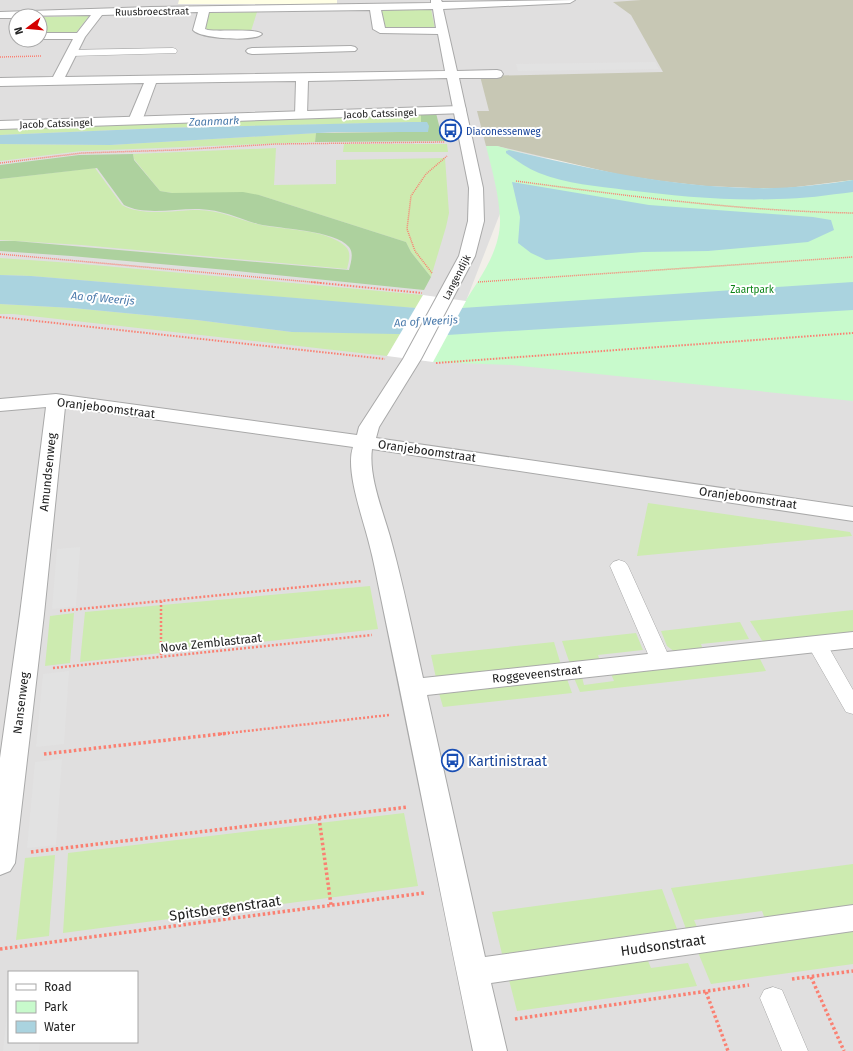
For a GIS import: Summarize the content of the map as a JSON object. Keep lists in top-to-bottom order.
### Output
{
  "streets": {
    "street": [
      "Ruusbroecstraat",
      "Jacob Catssingel",
      "Langendijk",
      "Oranjeboomstraat",
      "Amundsenweg",
      "Roggeveenstraat",
      "Nansenweg",
      "Hudsonstraat"
    ],
    "path": ["Nova Zemblastraat", "Spitsbergenstraat"]
  },
  "crossings": [
    ["Ruusbroecstraat", "Langendijk"],
    ["Jacob Catssingel", "Langendijk"],
    ["Langendijk", "Oranjeboomstraat"],
    ["Oranjeboomstraat", "Amundsenweg"],
    ["Amundsenweg", "Nansenweg"],
    ["Nova Zemblastraat", "Nansenweg"]
  ],
  "water": ["Zaanmark", "Aa of Weerijs"],
  "parks": ["Zaartpark"],
  "places": {
    "bus stop": ["Diaconessenweg", "Kartinistraat"]
  },
  "legend": ["Road", "Park", "Water"],
  "north": "left"
}
